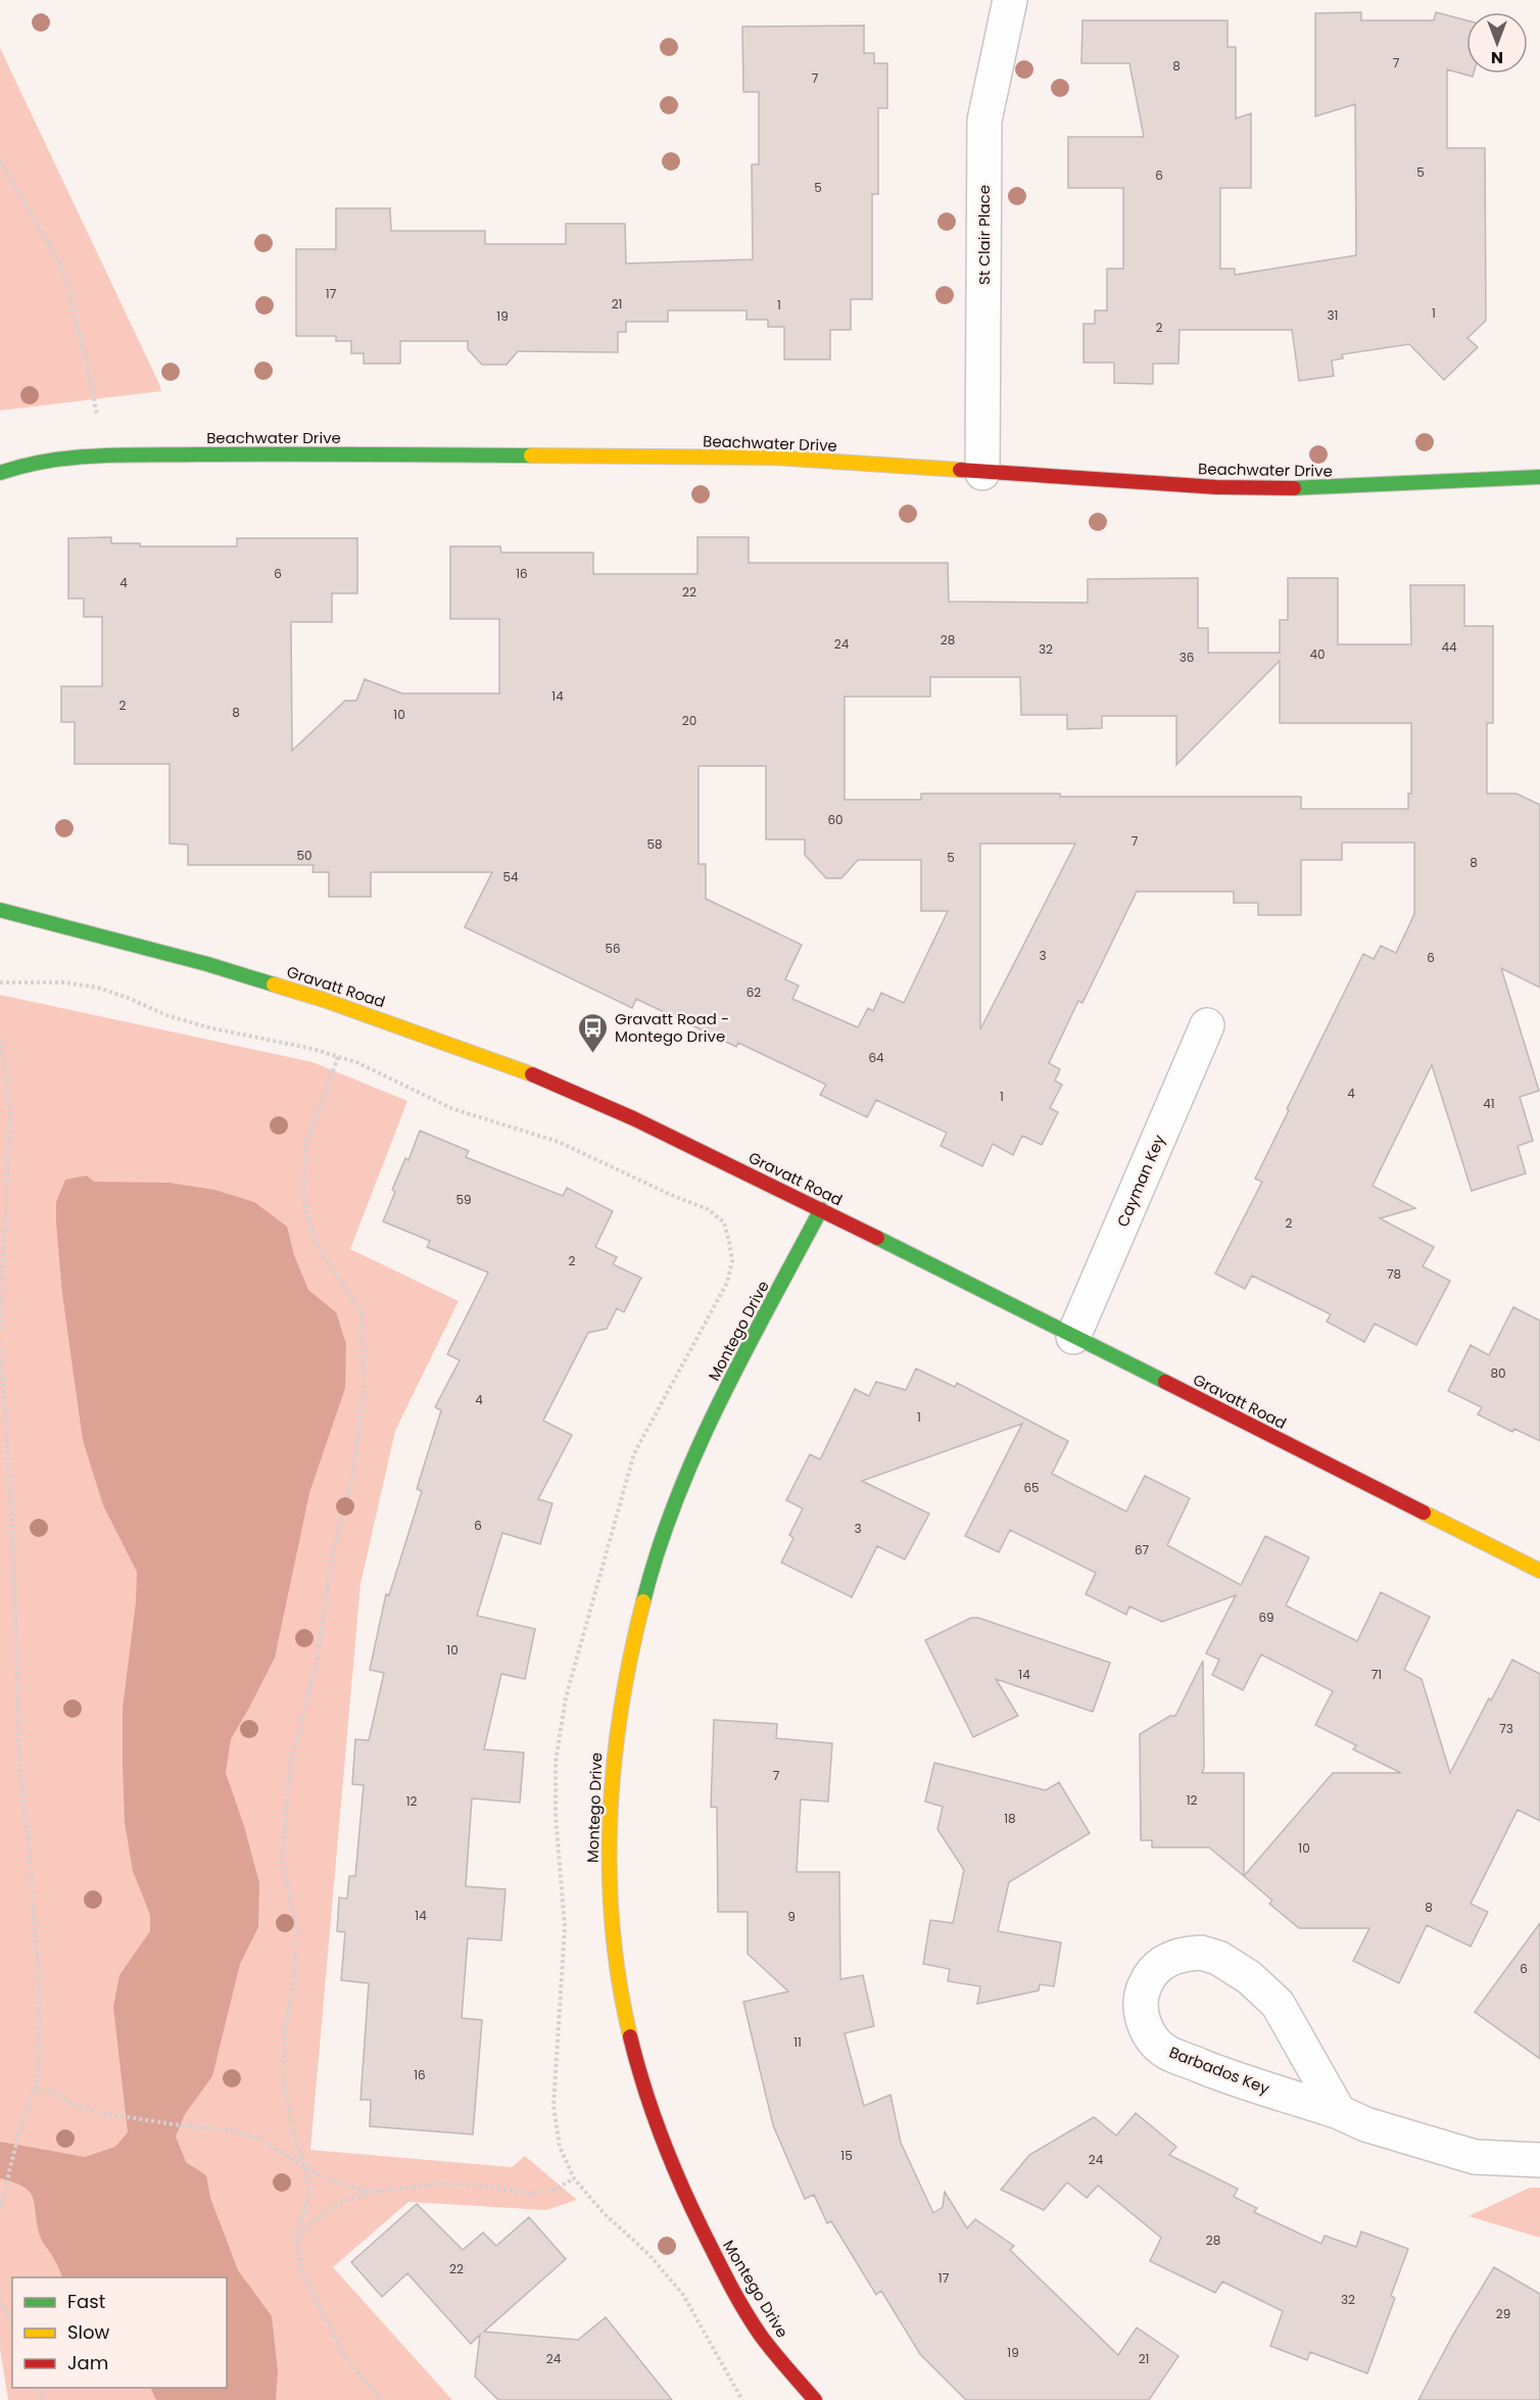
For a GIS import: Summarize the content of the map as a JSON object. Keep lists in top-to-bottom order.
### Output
{
  "streets": {
    "street": [
      "St Clair Place",
      "Beachwater Drive",
      "Gravatt Road",
      "Cayman Key",
      "Montego Drive",
      "Barbados Key"
    ]
  },
  "crossings": [
    ["St Clair Place", "Beachwater Drive"],
    ["Gravatt Road", "Cayman Key"],
    ["Gravatt Road", "Montego Drive"]
  ],
  "places": {
    "bus stop": ["Gravatt Road - Montego Drive"]
  },
  "house_numbers": [
    "7",
    "8",
    "7",
    "5",
    "6",
    "5",
    "17",
    "21",
    "1",
    "1",
    "31",
    "19",
    "2",
    "6",
    "16",
    "4",
    "22",
    "28",
    "24",
    "44",
    "32",
    "40",
    "36",
    "14",
    "2",
    "8",
    "10",
    "20",
    "60",
    "7",
    "58",
    "50",
    "5",
    "8",
    "54",
    "56",
    "3",
    "6",
    "62",
    "64",
    "4",
    "1",
    "41",
    "59",
    "2",
    "2",
    "78",
    "80",
    "4",
    "1",
    "65",
    "6",
    "3",
    "67",
    "69",
    "10",
    "14",
    "71",
    "73",
    "7",
    "12",
    "12",
    "18",
    "10",
    "8",
    "14",
    "9",
    "6",
    "11",
    "16",
    "15",
    "24",
    "28",
    "22",
    "17",
    "32",
    "29",
    "19",
    "24",
    "21"
  ],
  "legend": ["Fast", "Slow", "Jam"],
  "north": "bottom"
}
